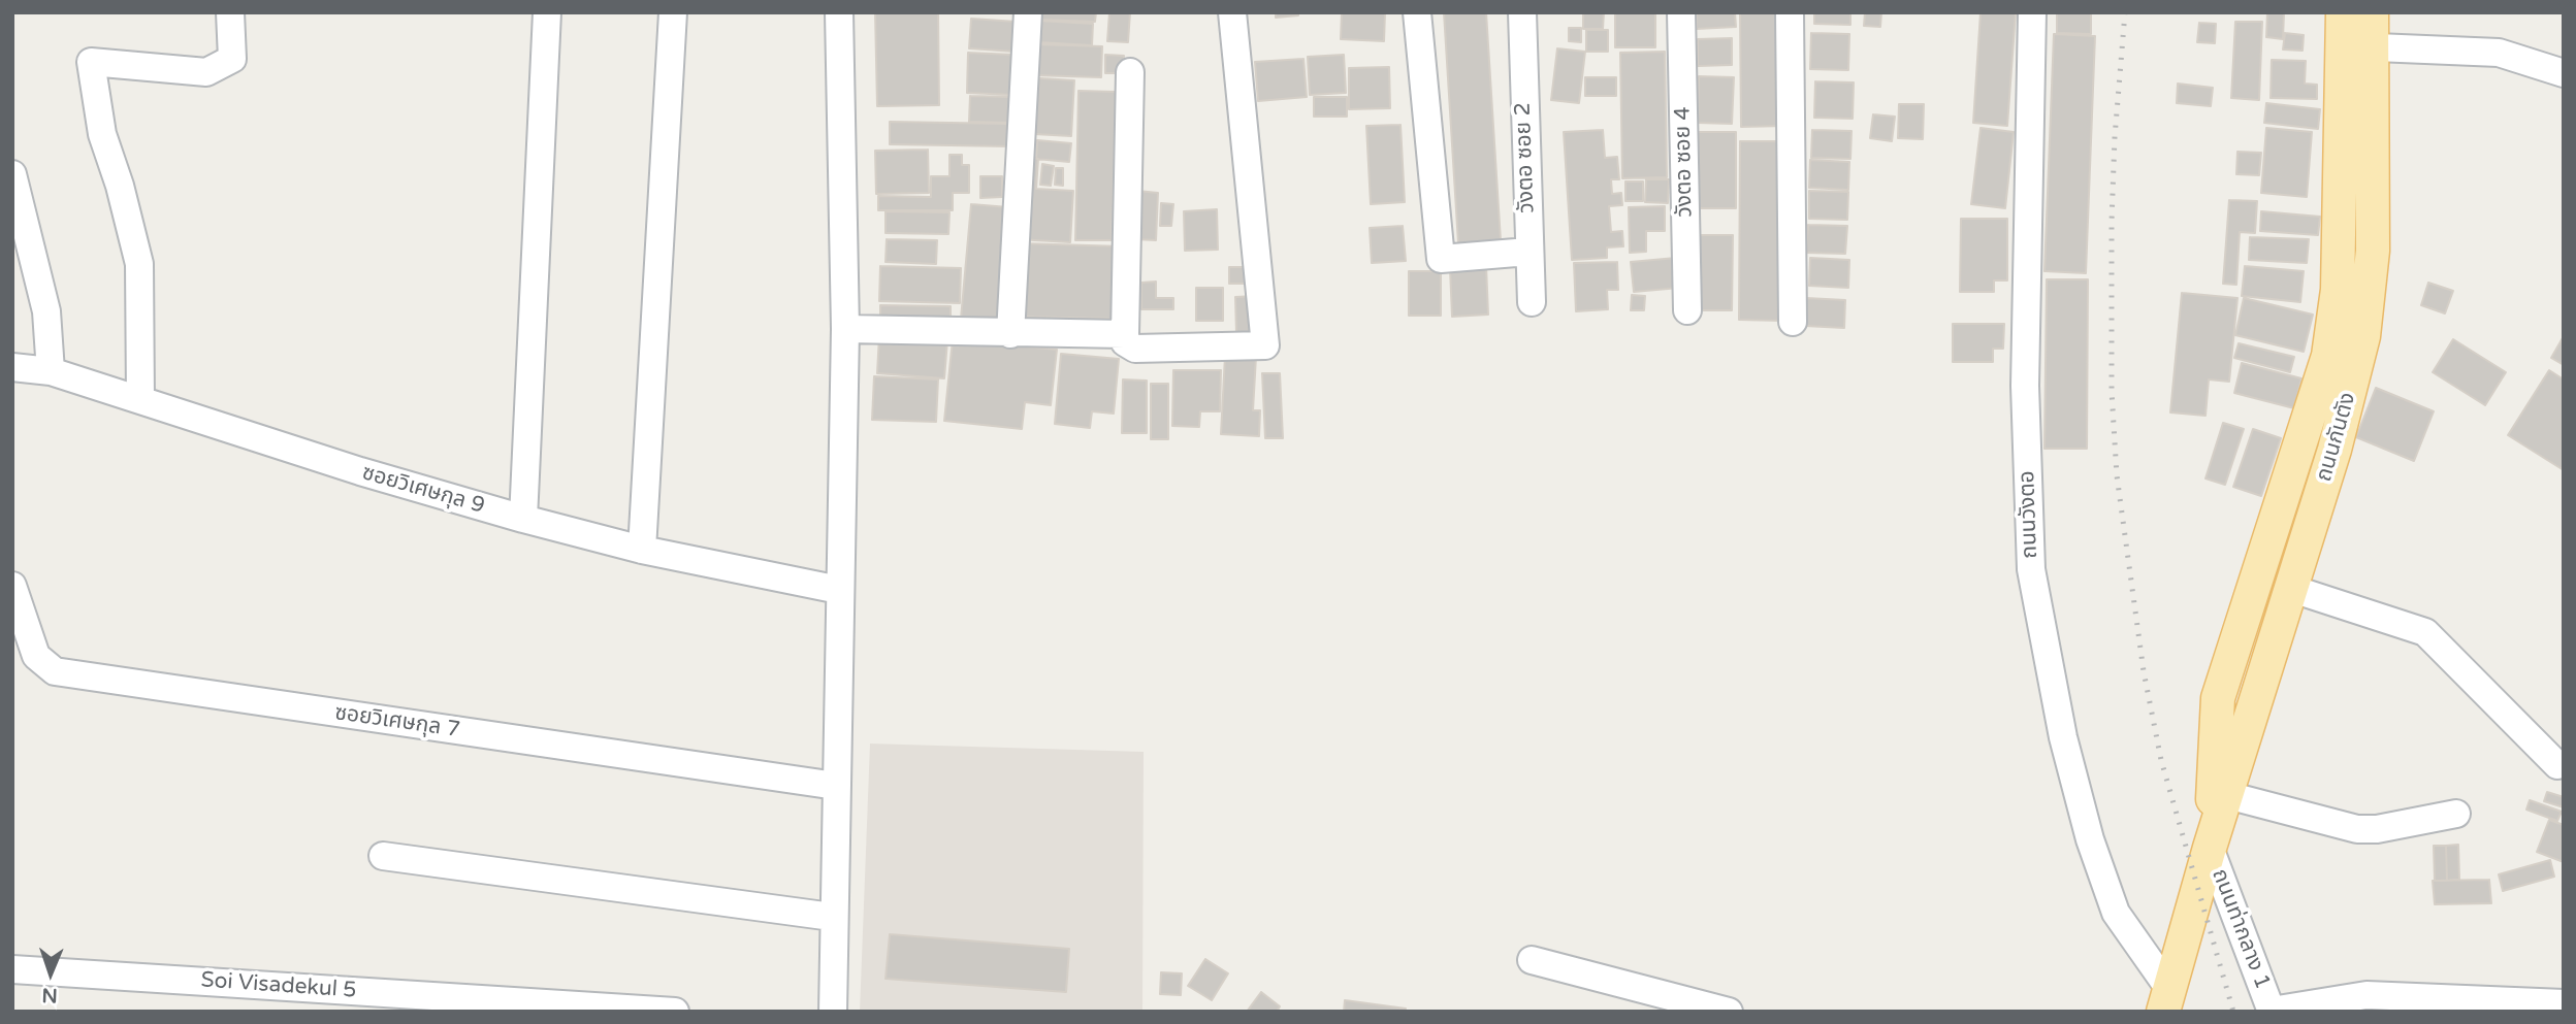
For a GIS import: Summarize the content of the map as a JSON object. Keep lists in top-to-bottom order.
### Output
{
  "streets": {
    "main road": ["ถนนกันตัง"],
    "street": [
      "วังตอ ซอย 2",
      "วังตอ ซอย 4",
      "ซอยวิเศษกุล 9",
      "ถนนวังตอ",
      "ซอยวิเศษกุล 7",
      "ถนนท่ากลาง 1",
      "Soi Visadekul 5"
    ]
  },
  "crossings": [
    ["ถนนกันตัง", "ถนนวังตอ"],
    ["ถนนกันตัง", "ถนนท่ากลาง 1"]
  ],
  "north": "bottom"
}
